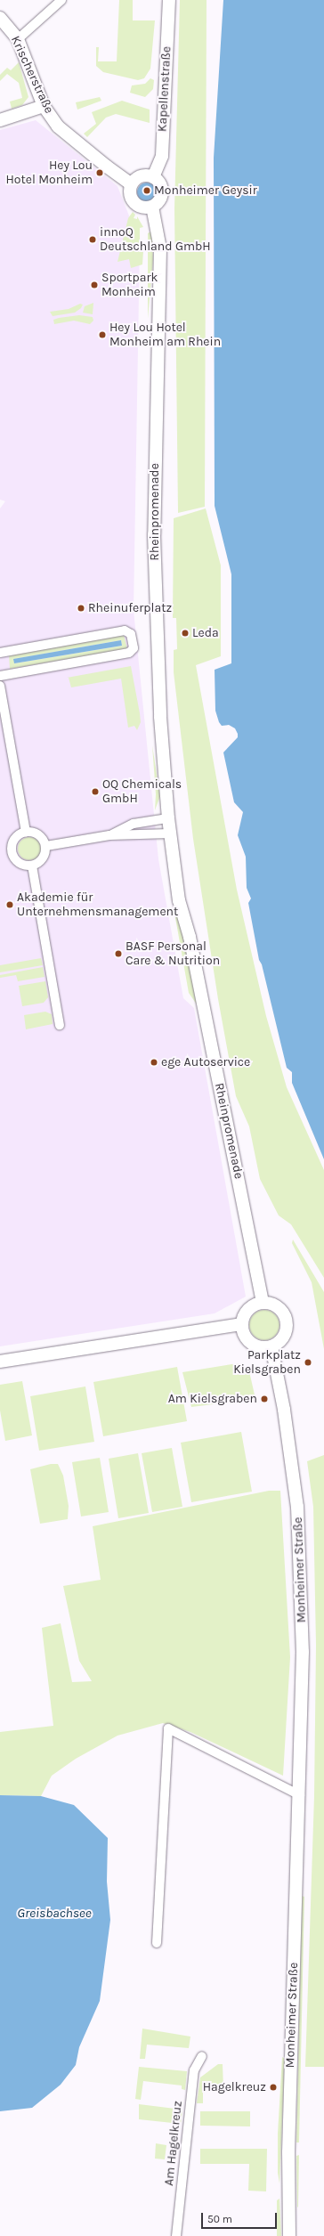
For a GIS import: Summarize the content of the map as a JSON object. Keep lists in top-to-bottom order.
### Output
{
  "streets": {
    "street": [
      "Krischerstraße",
      "Kapellenstraße",
      "Rheinpromenade",
      "Monheimer Straße",
      "Am Hagelkreuz"
    ]
  },
  "crossings": [
    ["Krischerstraße", "Kapellenstraße"],
    ["Krischerstraße", "Rheinpromenade"],
    ["Kapellenstraße", "Rheinpromenade"],
    ["Rheinpromenade", "Monheimer Straße"]
  ],
  "water": ["Greisbachsee"],
  "places": [
    "Hey Lou Hotel Monheim",
    "Monheimer Geysir",
    "innoQ Deutschland GmbH",
    "Sportpark Monheim",
    "Hey Lou Hotel Monheim am Rhein",
    "Rheinuferplatz",
    "Leda",
    "OQ Chemicals GmbH",
    "Akademie für Unternehmensmanagement",
    "BASF Personal Care & Nutrition",
    "ege Autoservice",
    "Parkplatz Kielsgraben",
    "Am Kielsgraben",
    "Hagelkreuz"
  ],
  "scale_bar": "50 m"
}
